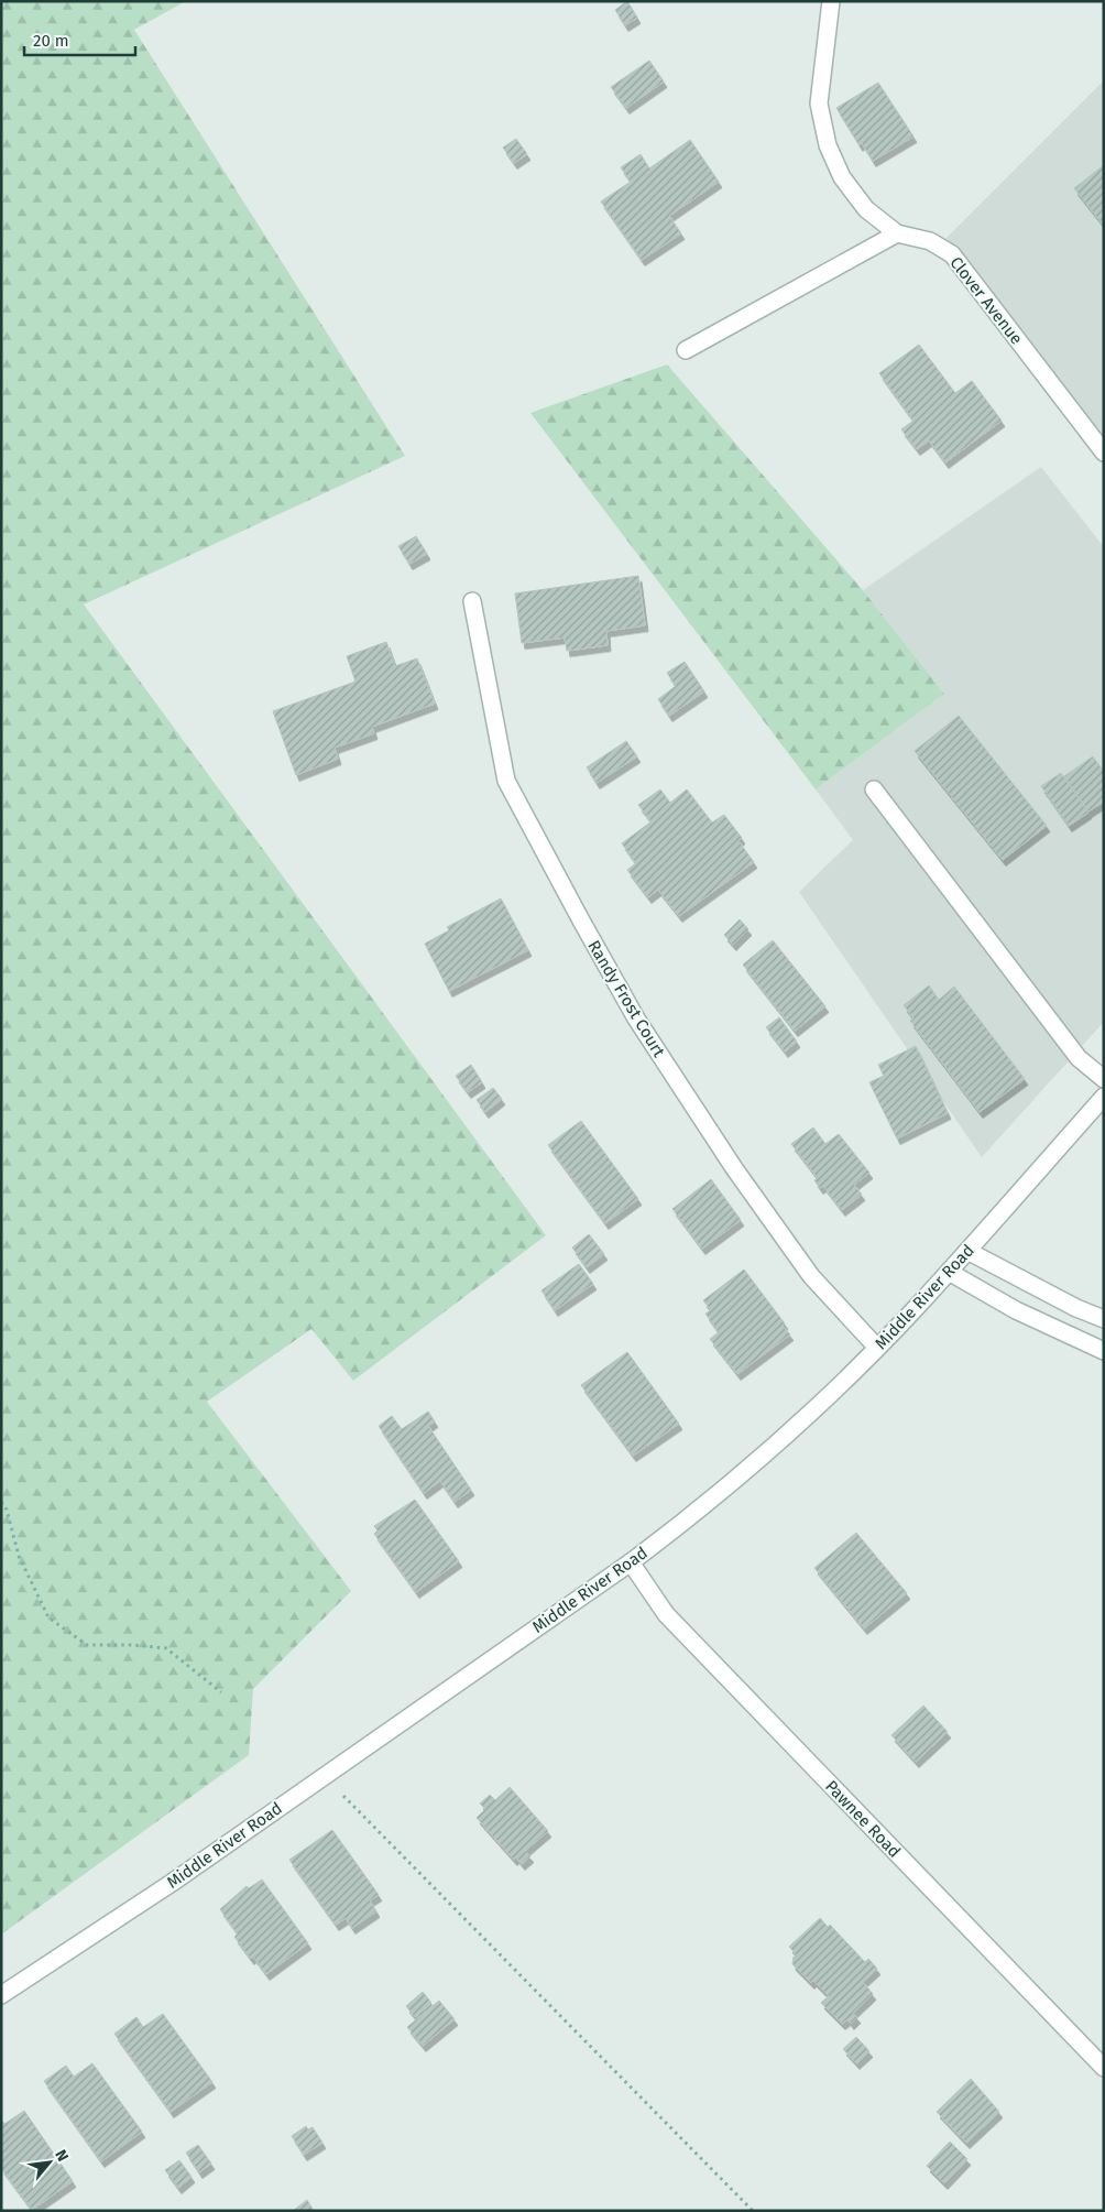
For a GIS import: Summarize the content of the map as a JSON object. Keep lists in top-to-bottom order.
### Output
{
  "streets": {
    "street": [
      "Clover Avenue",
      "Randy Frost Court",
      "Middle River Road",
      "Pawnee Road"
    ]
  },
  "crossings": [
    ["Randy Frost Court", "Middle River Road"],
    ["Middle River Road", "Pawnee Road"]
  ],
  "scale_bar": "20 m",
  "north": "top right"
}
